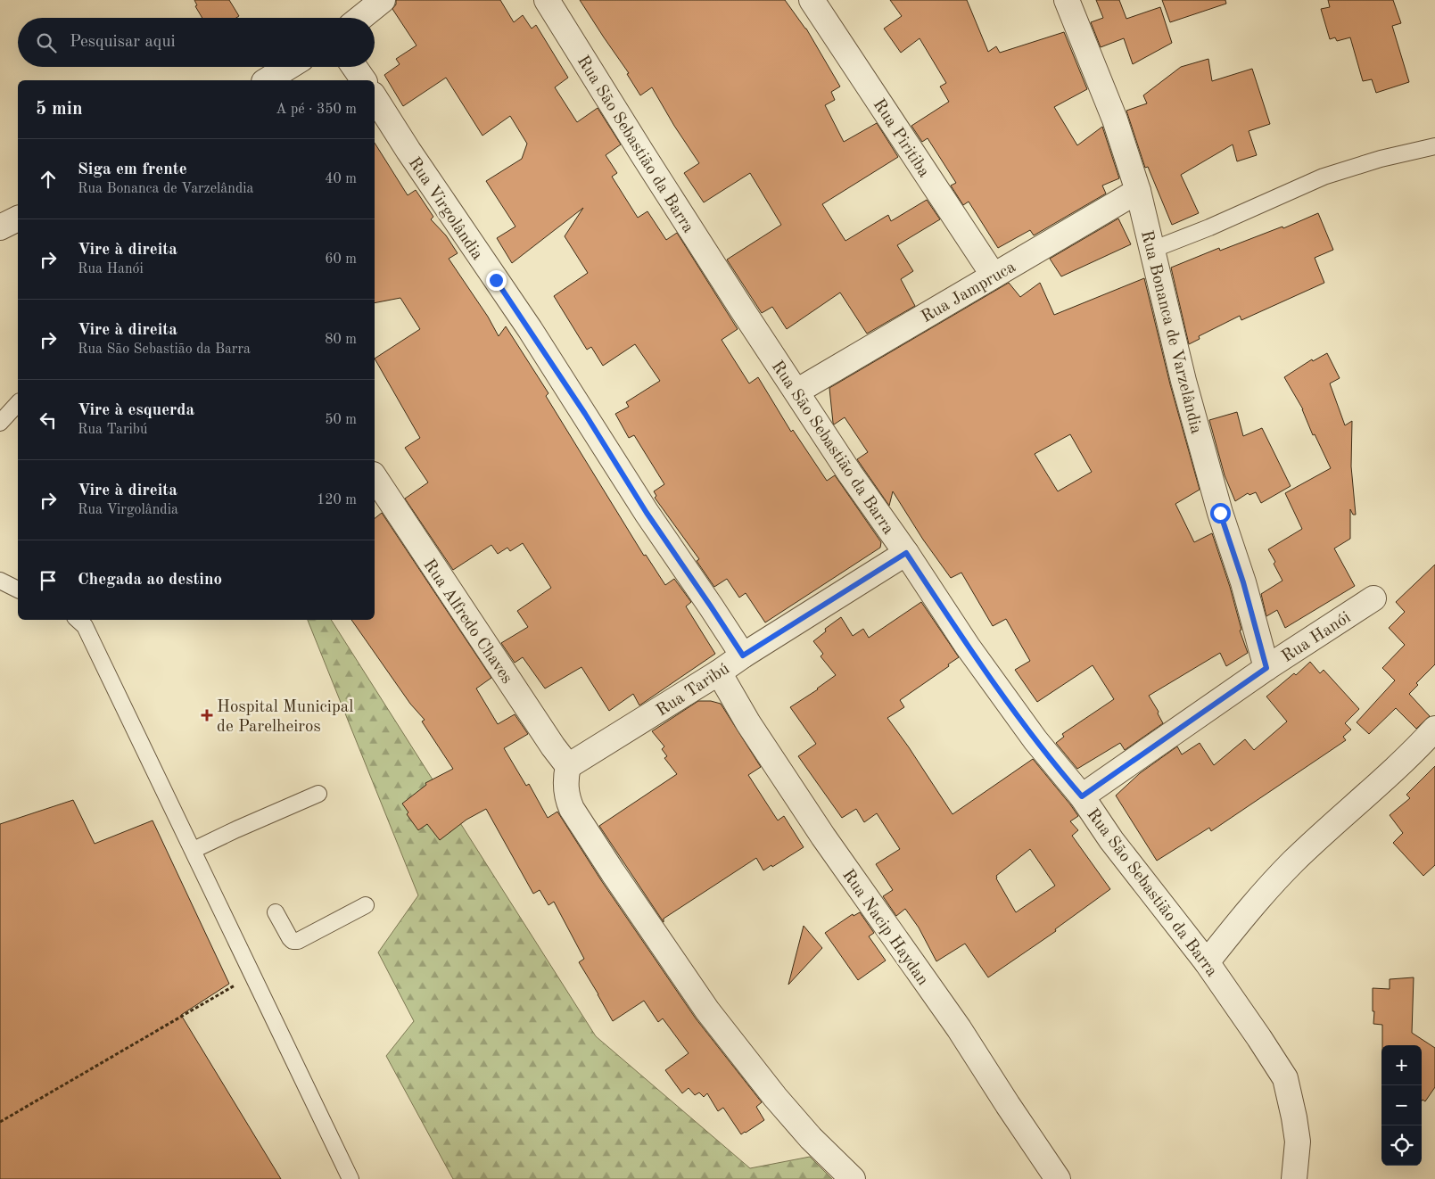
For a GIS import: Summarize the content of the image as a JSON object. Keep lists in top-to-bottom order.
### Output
{
  "streets": {
    "street": [
      "Rua Piritiba",
      "Rua São Sebastião da Barra",
      "Rua Virgolândia",
      "Rua Jampruca",
      "Rua Bonanca de Varzelândia",
      "Rua Alfredo Chaves",
      "Rua Hanói",
      "Rua Taribú",
      "Rua Nacip Haydan"
    ]
  },
  "crossings": [
    ["Rua Piritiba", "Rua Jampruca"],
    ["Rua São Sebastião da Barra", "Rua Jampruca"],
    ["Rua São Sebastião da Barra", "Rua Hanói"],
    ["Rua São Sebastião da Barra", "Rua Taribú"],
    ["Rua Virgolândia", "Rua Taribú"],
    ["Rua Jampruca", "Rua Bonanca de Varzelândia"],
    ["Rua Bonanca de Varzelândia", "Rua Hanói"],
    ["Rua Alfredo Chaves", "Rua Taribú"],
    ["Rua Taribú", "Rua Nacip Haydan"]
  ],
  "places": {
    "health": ["Hospital Municipal de Parelheiros"]
  },
  "page": {
    "search": "Pesquisar aqui",
    "heading": ["5 min", "A pé · 350 m"],
    "list": [
      ["Siga em frente", "Rua Bonanca de Varzelândia", "40 m"],
      ["Vire à direita", "Rua Hanói", "60 m"],
      ["Vire à direita", "Rua São Sebastião da Barra", "80 m"],
      ["Vire à esquerda", "Rua Taribú", "50 m"],
      ["Vire à direita", "Rua Virgolândia", "120 m"],
      "Chegada ao destino"
    ],
    "map_buttons": ["+", "−"]
  }
}
